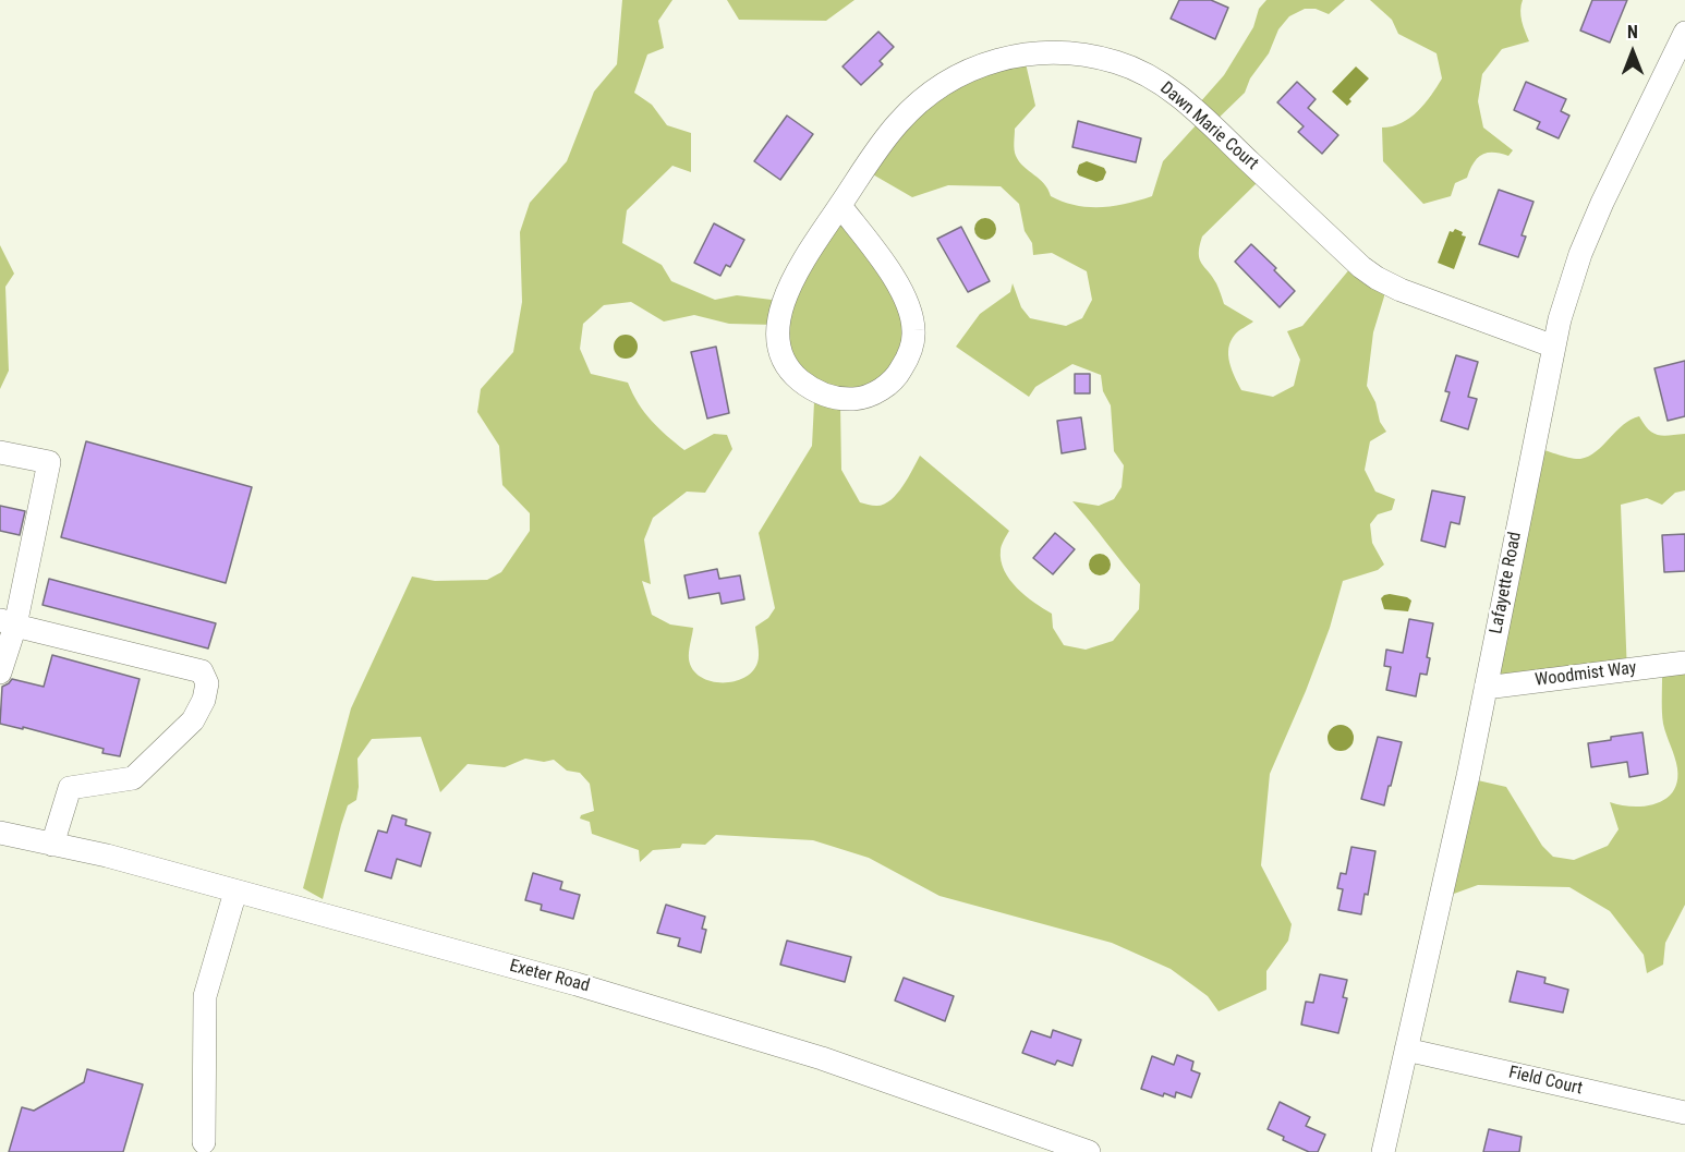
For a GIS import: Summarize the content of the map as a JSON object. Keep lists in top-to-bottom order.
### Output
{
  "streets": {
    "street": [
      "Dawn Marie Court",
      "Lafayette Road",
      "Woodmist Way",
      "Exeter Road",
      "Field Court"
    ]
  },
  "crossings": [
    ["Dawn Marie Court", "Lafayette Road"],
    ["Lafayette Road", "Woodmist Way"],
    ["Lafayette Road", "Field Court"]
  ],
  "north": "top"
}
